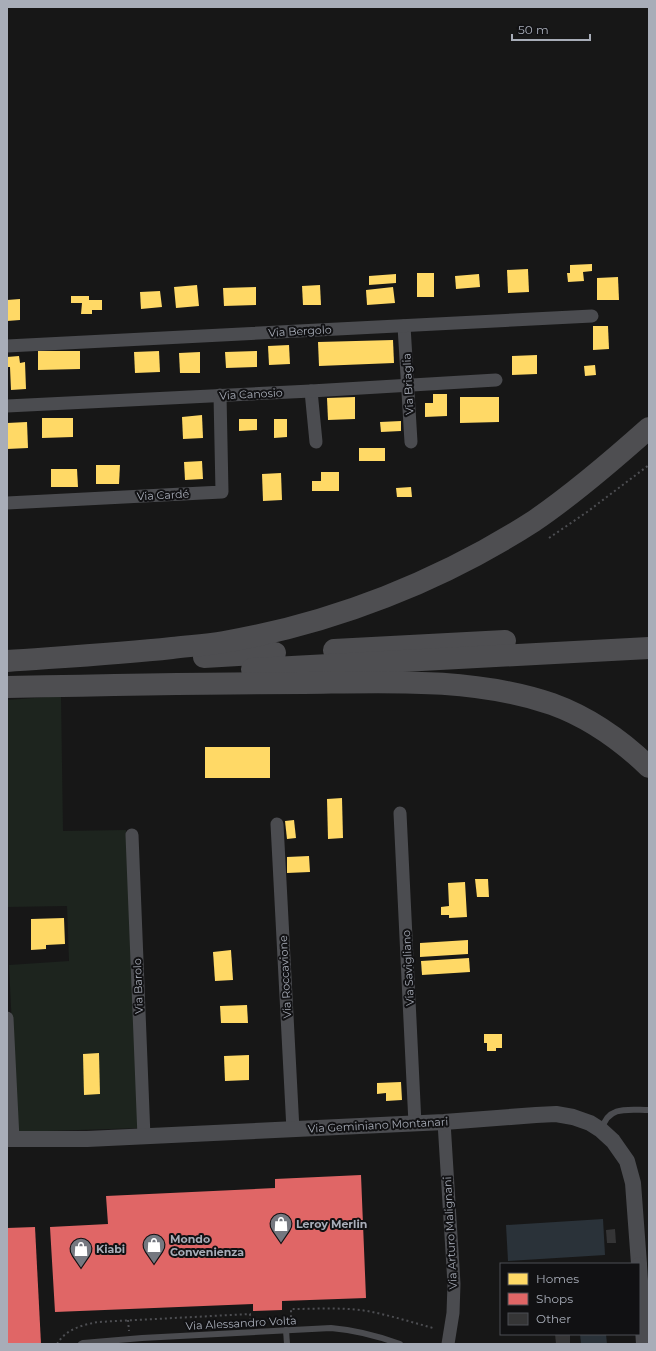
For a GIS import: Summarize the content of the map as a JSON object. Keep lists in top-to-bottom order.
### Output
{
  "streets": {
    "street": [
      "Via Bergolo",
      "Via Briaglia",
      "Via Canosio",
      "Via Cardé",
      "Via Savigliano",
      "Via Roccavione",
      "Via Barolo",
      "Via Geminiano Montanari",
      "Via Arturo Malignani"
    ],
    "lane": ["Via Alessandro Volta"]
  },
  "crossings": [
    ["Via Bergolo", "Via Briaglia"],
    ["Via Briaglia", "Via Canosio"],
    ["Via Canosio", "Via Cardé"],
    ["Via Savigliano", "Via Geminiano Montanari"],
    ["Via Roccavione", "Via Geminiano Montanari"],
    ["Via Barolo", "Via Geminiano Montanari"],
    ["Via Geminiano Montanari", "Via Arturo Malignani"]
  ],
  "places": {
    "shop": ["Leroy Merlin", "Mondo Convenienza", "Kiabi"]
  },
  "legend": ["Homes", "Shops", "Other"],
  "scale_bar": "50 m"
}
